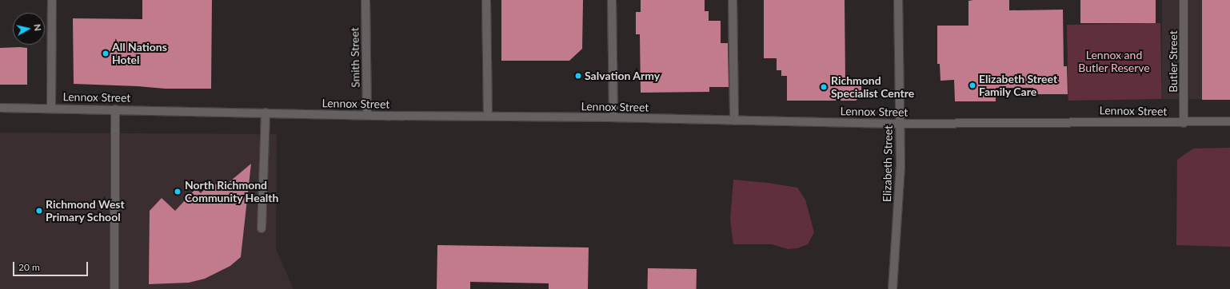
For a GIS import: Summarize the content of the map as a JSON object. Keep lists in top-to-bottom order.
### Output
{
  "streets": {
    "street": [
      "Smith Street",
      "Butler Street",
      "Lennox Street",
      "Elizabeth Street"
    ]
  },
  "crossings": [
    ["Smith Street", "Lennox Street"],
    ["Butler Street", "Lennox Street"],
    ["Lennox Street", "Elizabeth Street"]
  ],
  "parks": ["Lennox and Butler Reserve"],
  "places": [
    "All Nations Hotel",
    "Salvation Army",
    "Elizabeth Street Family Care",
    "Richmond Specialist Centre",
    "North Richmond Community Health",
    "Richmond West Primary School"
  ],
  "scale_bar": "20 m",
  "north": "right"
}
